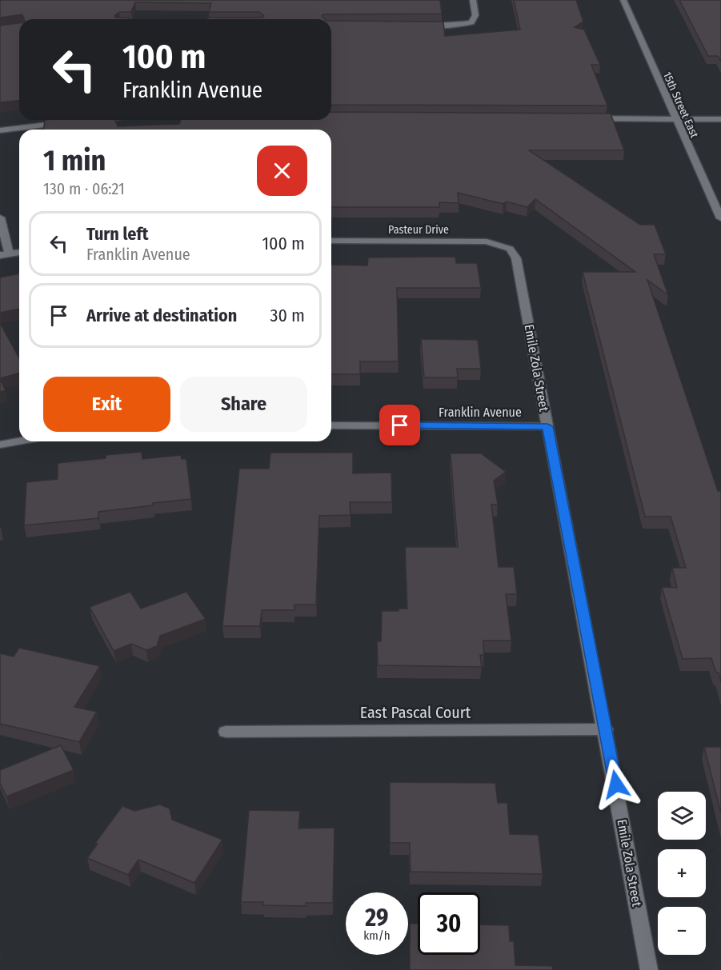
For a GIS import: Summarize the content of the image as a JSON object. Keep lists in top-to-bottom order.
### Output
{
  "streets": {
    "street": [
      "15th Street East",
      "Pasteur Drive",
      "Emile Zola Street",
      "Franklin Avenue",
      "East Pascal Court"
    ]
  },
  "crossings": [
    ["Pasteur Drive", "Emile Zola Street"],
    ["Emile Zola Street", "Franklin Avenue"],
    ["Emile Zola Street", "East Pascal Court"]
  ],
  "page": {
    "turn": ["100 m", "Franklin Avenue"],
    "heading": ["1 min", "130 m · 06:21"],
    "list": [
      {
        "name": "Turn left",
        "note": "Franklin Avenue",
        "value": "100 m"
      },
      {
        "name": "Arrive at destination",
        "value": "30 m"
      }
    ],
    "buttons": ["Exit", "Share"],
    "map_buttons": ["+", "−"],
    "speed": "29 km/h",
    "limit": "30"
  }
}
